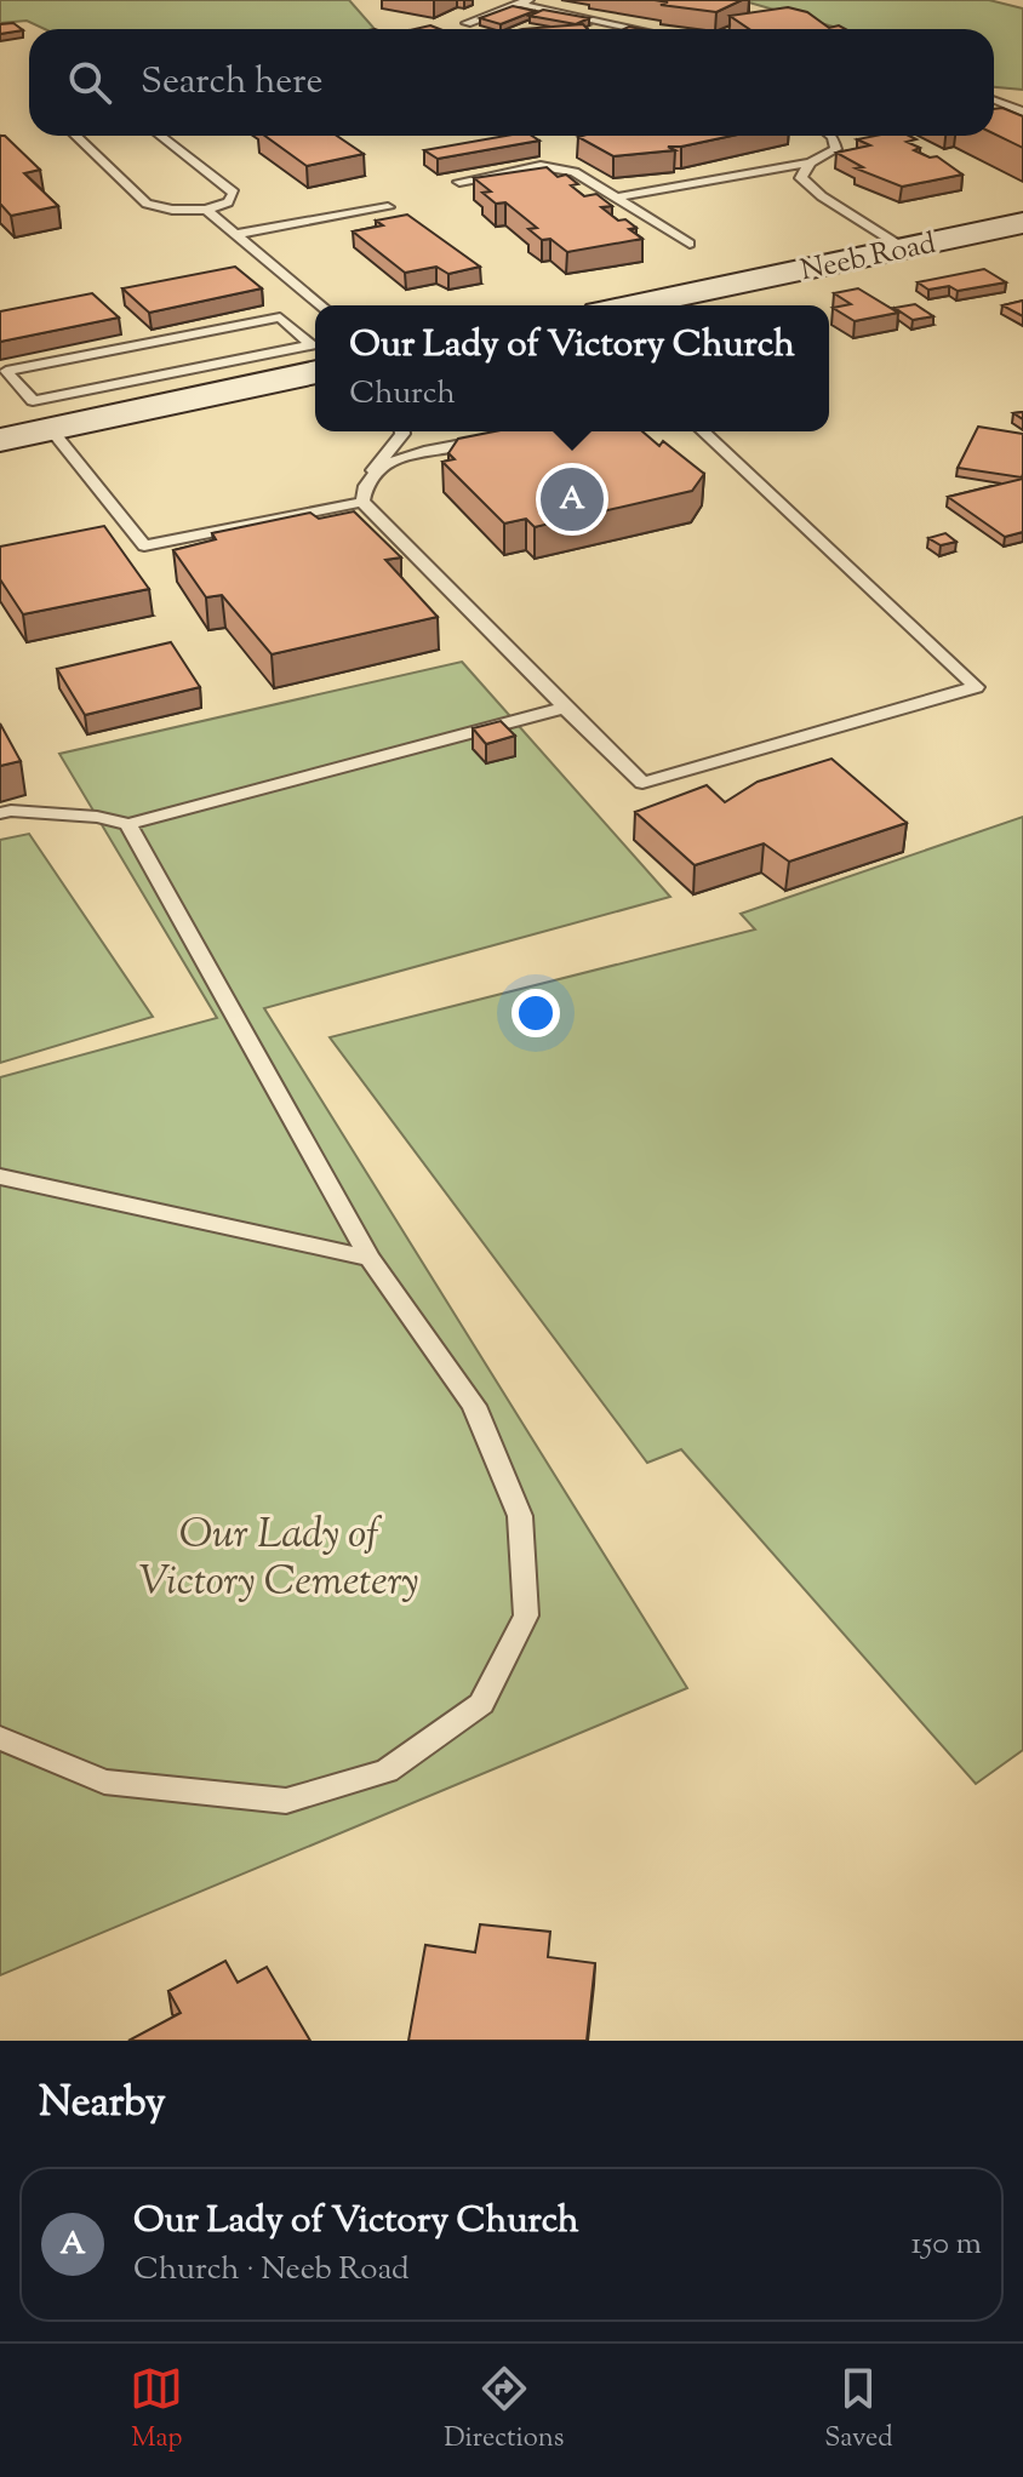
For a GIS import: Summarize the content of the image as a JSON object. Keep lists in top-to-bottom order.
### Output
{
  "streets": {
    "street": ["Neeb Road"]
  },
  "parks": ["Our Lady of Victory Cemetery"],
  "page": {
    "search": "Search here",
    "popup": ["Our Lady of Victory Church", "Church"],
    "pins": "A",
    "heading": "Nearby",
    "list": [
      {
        "mark": "A",
        "name": "Our Lady of Victory Church",
        "note": "Church · Neeb Road",
        "value": "150 m"
      }
    ],
    "nav": ["Map", "Directions", "Saved"]
  }
}
